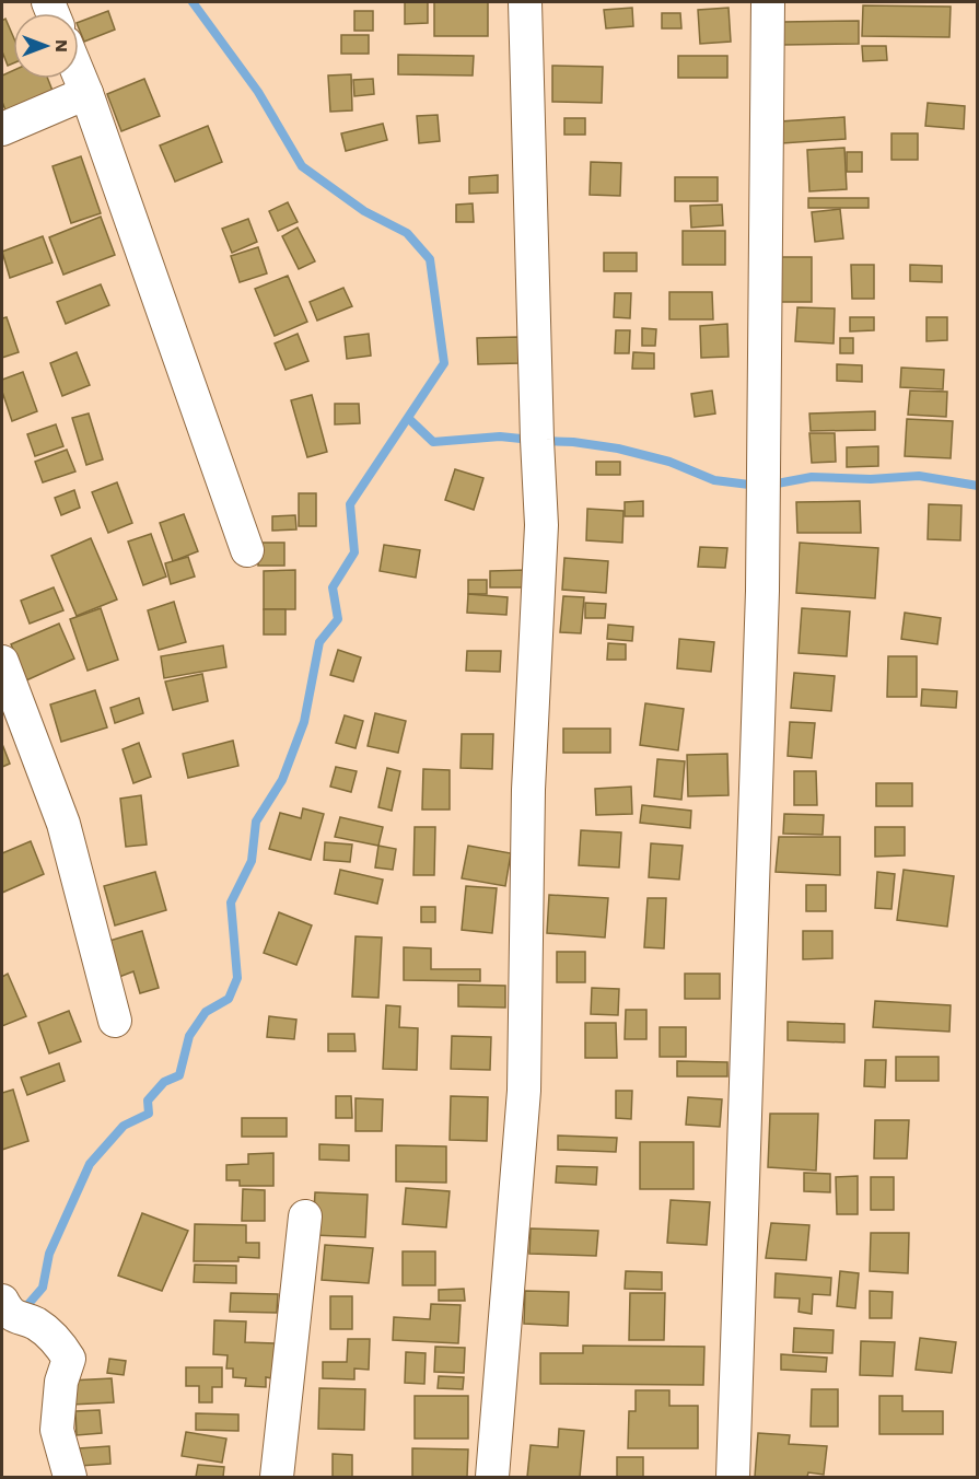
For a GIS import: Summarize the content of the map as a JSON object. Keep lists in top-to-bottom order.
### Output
{
  "north": "right"
}
